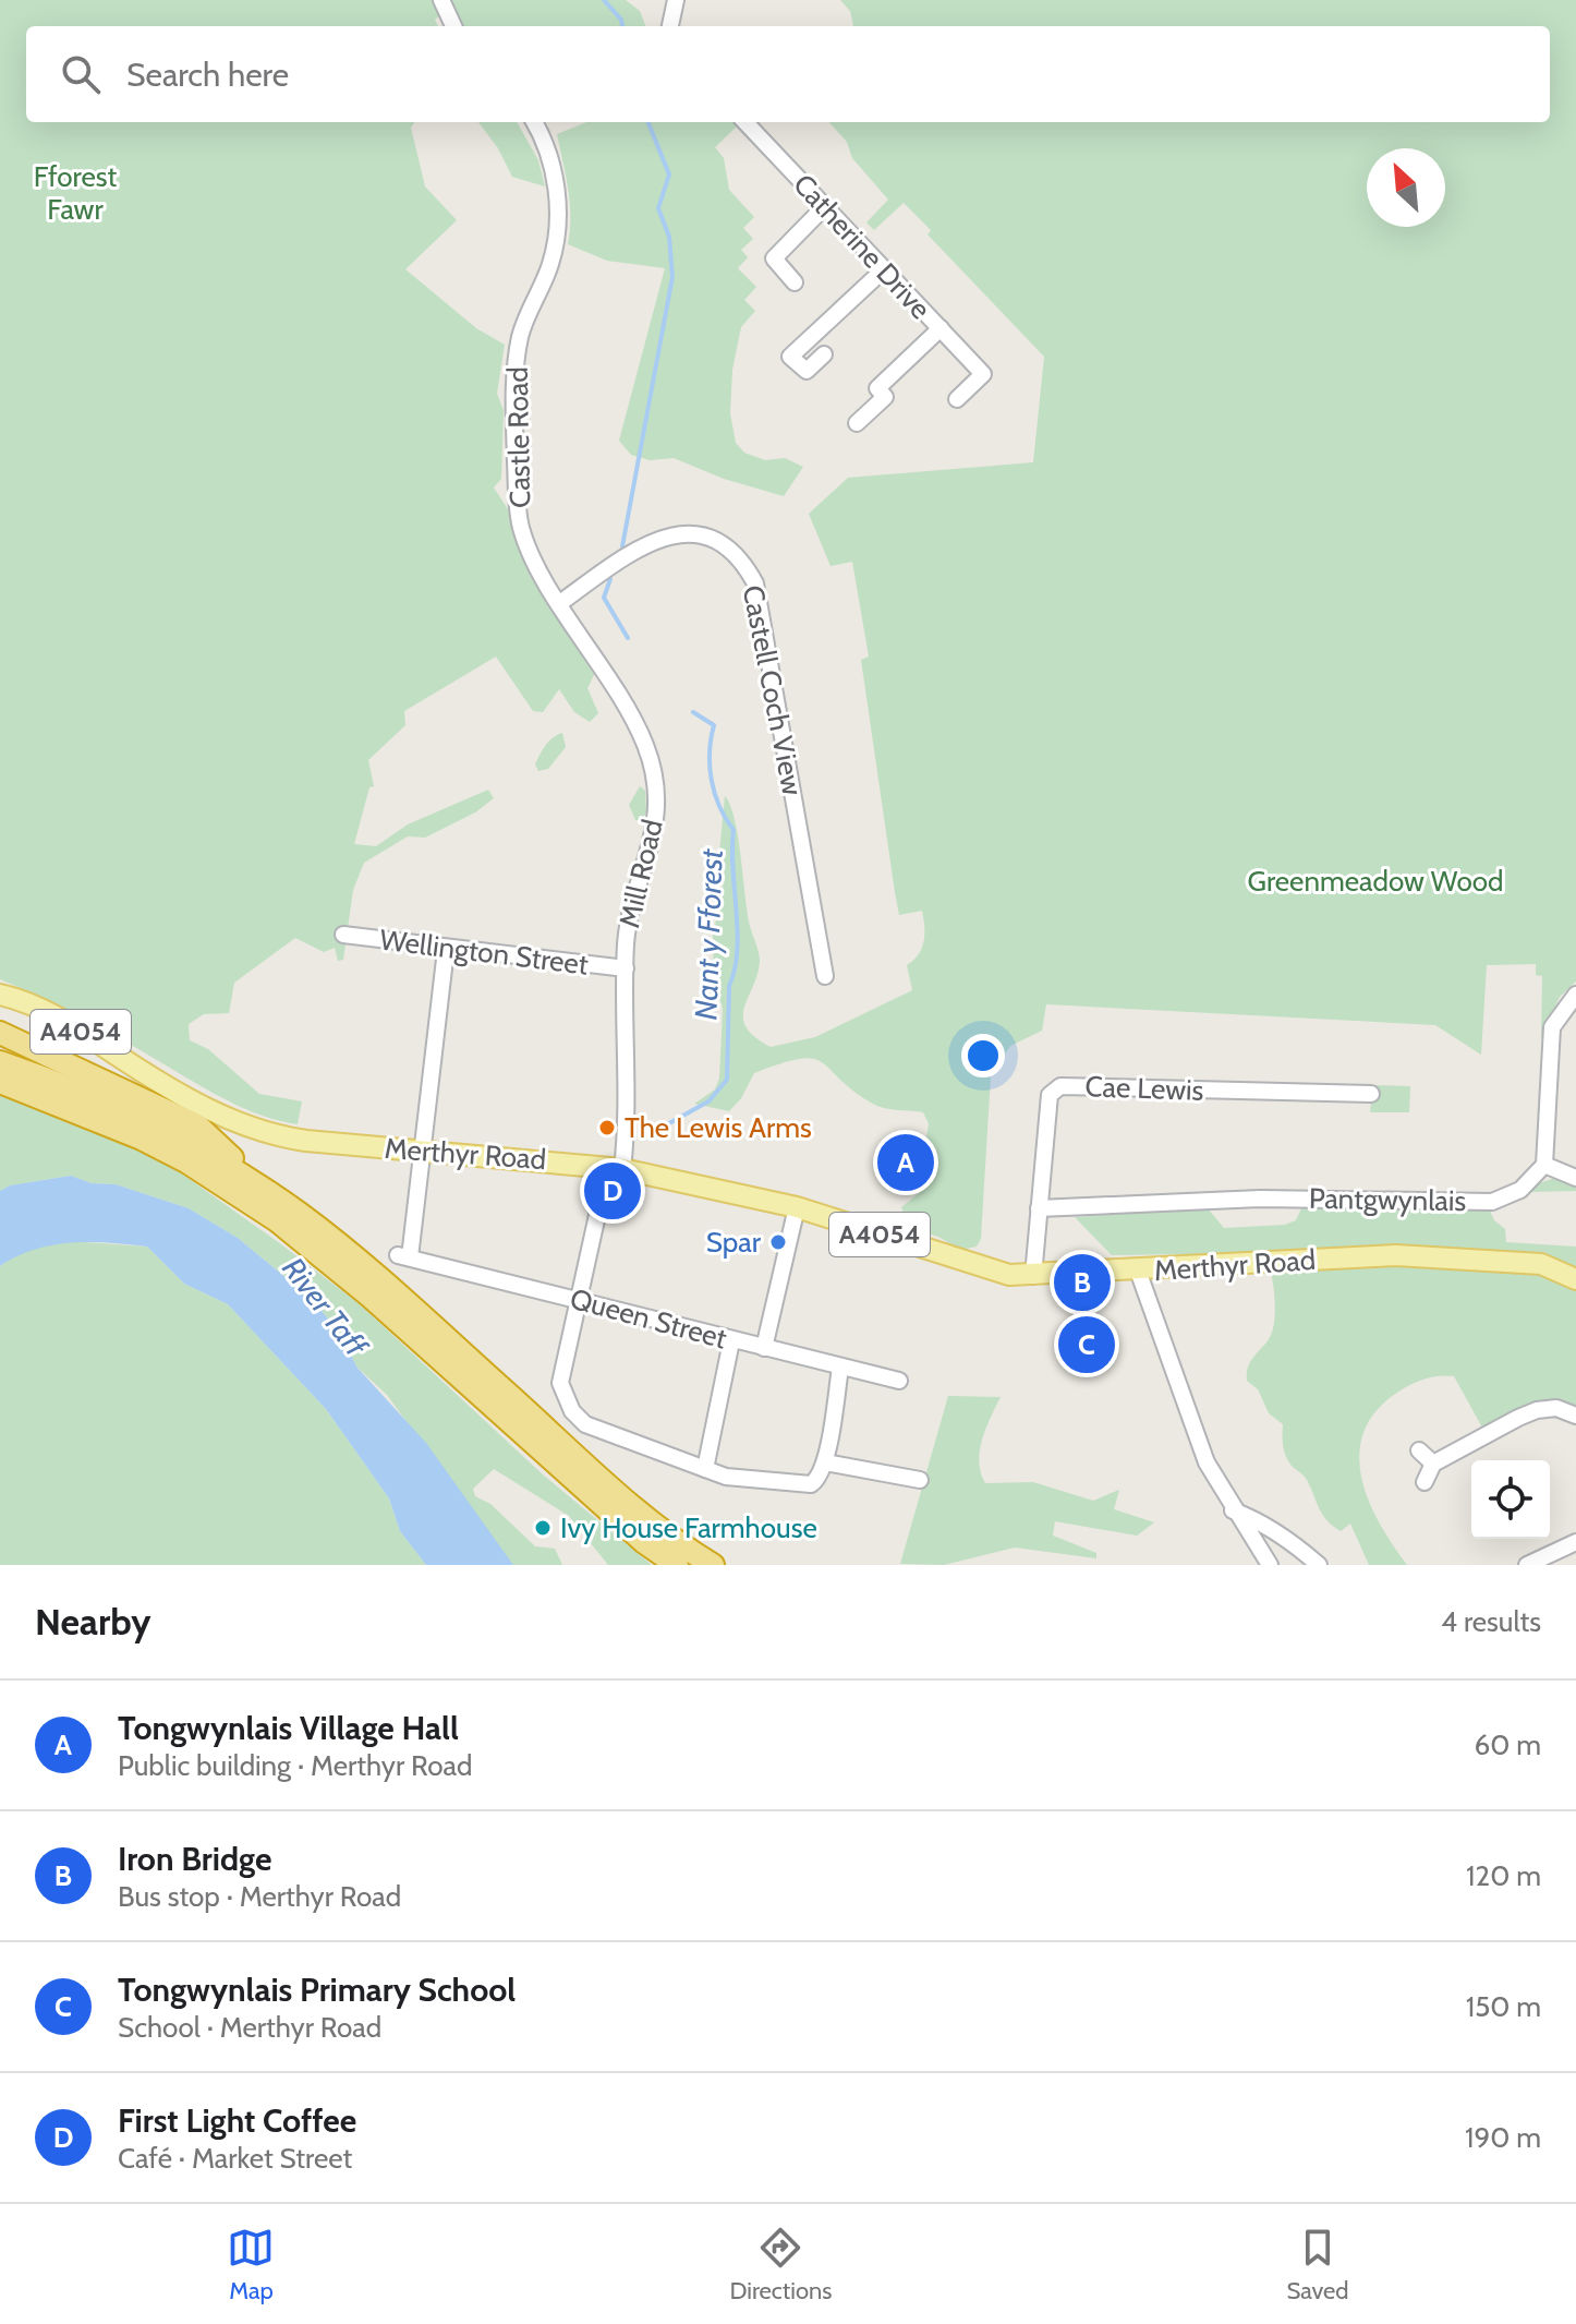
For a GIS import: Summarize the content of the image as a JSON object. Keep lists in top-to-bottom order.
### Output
{
  "streets": {
    "main road": ["A4054", "Merthyr Road"],
    "street": [
      "Catherine Drive",
      "Castle Road",
      "Castell Coch View",
      "Mill Road",
      "Wellington Street",
      "Cae Lewis",
      "Pantgwynlais",
      "Queen Street"
    ]
  },
  "crossings": [
    ["Castle Road", "Castell Coch View"],
    ["Castle Road", "Mill Road"],
    ["Castell Coch View", "Mill Road"],
    ["Mill Road", "Wellington Street"],
    ["Mill Road", "Merthyr Road"],
    ["Mill Road", "Queen Street"],
    ["Cae Lewis", "Merthyr Road"],
    ["Cae Lewis", "Pantgwynlais"],
    ["Merthyr Road", "Queen Street"]
  ],
  "water": ["Nant y Fforest", "River Taff"],
  "parks": ["Fforest Fawr", "Greenmeadow Wood"],
  "places": ["The Lewis Arms", "Spar", "Ivy House Farmhouse"],
  "north": "top left",
  "page": {
    "search": "Search here",
    "pins": [
      "A",
      "D",
      "B",
      "C"
    ],
    "heading": ["Nearby", "4 results"],
    "list": [
      {
        "mark": "A",
        "name": "Tongwynlais Village Hall",
        "note": "Public building · Merthyr Road",
        "value": "60 m"
      },
      {
        "mark": "B",
        "name": "Iron Bridge",
        "note": "Bus stop · Merthyr Road",
        "value": "120 m"
      },
      {
        "mark": "C",
        "name": "Tongwynlais Primary School",
        "note": "School · Merthyr Road",
        "value": "150 m"
      },
      {
        "mark": "D",
        "name": "First Light Coffee",
        "note": "Café · Market Street",
        "value": "190 m"
      }
    ],
    "nav": ["Map", "Directions", "Saved"]
  }
}
